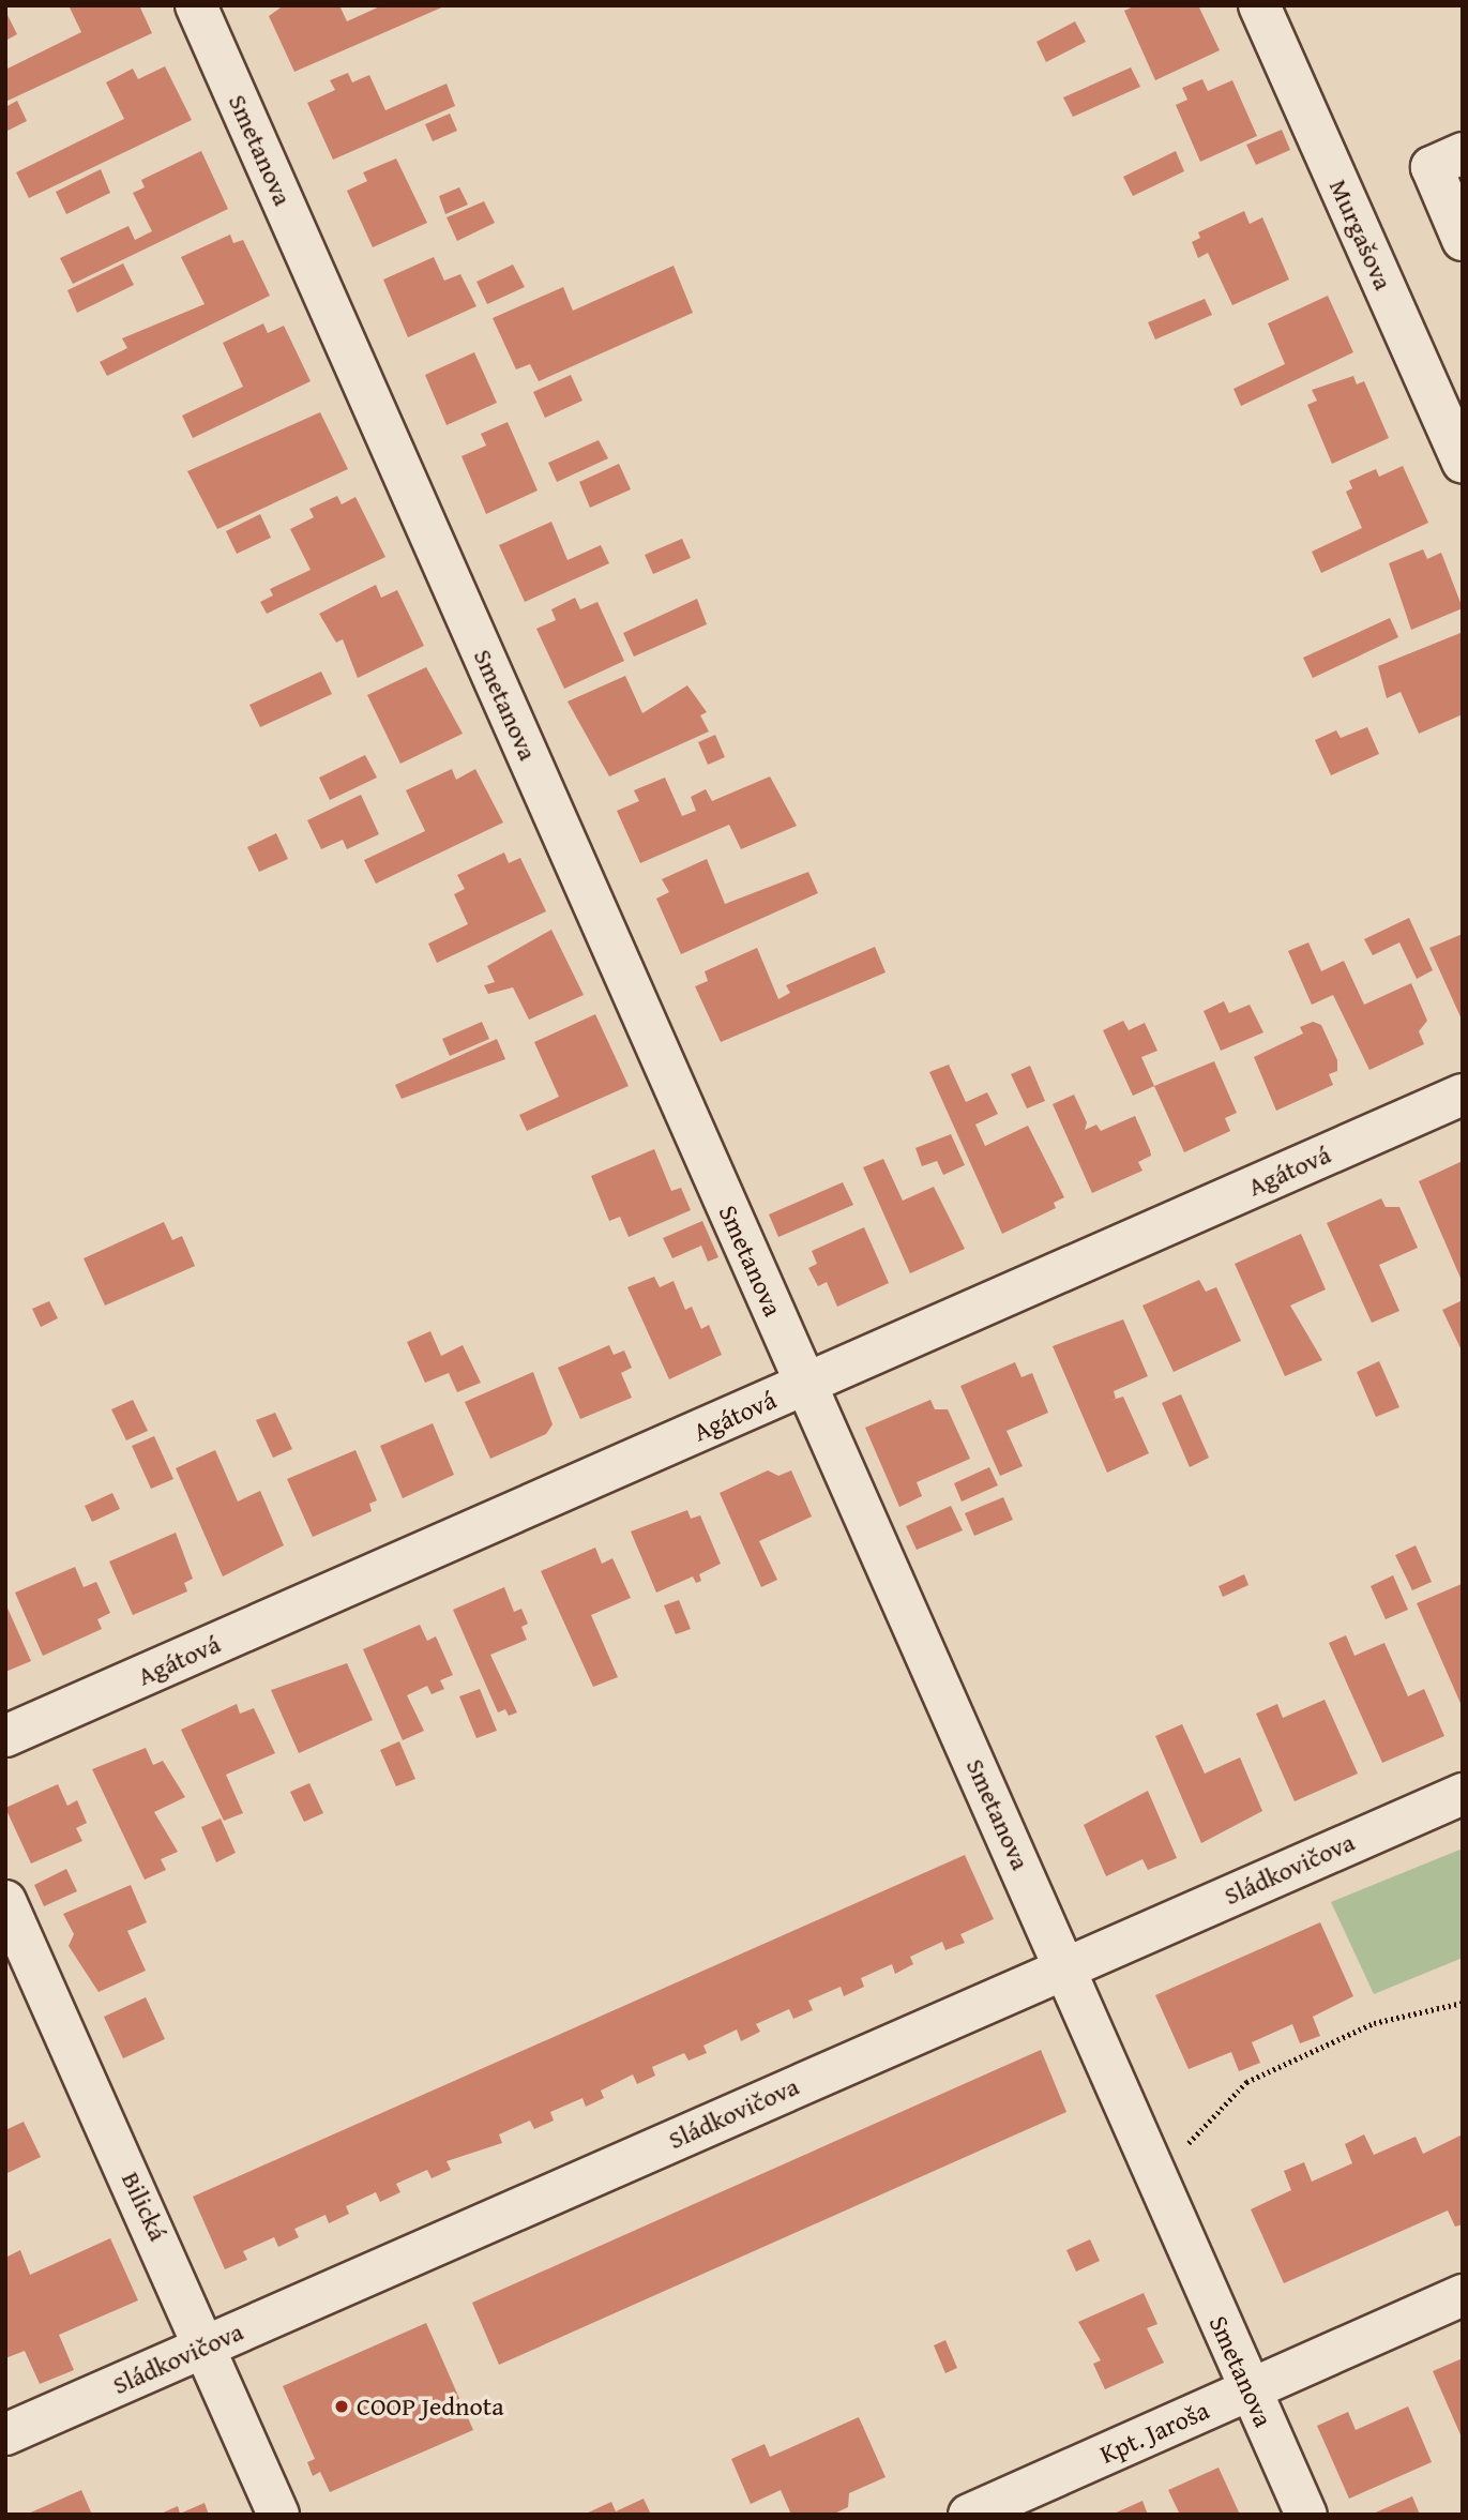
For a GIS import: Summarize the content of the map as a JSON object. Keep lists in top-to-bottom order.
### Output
{
  "streets": {
    "street": [
      "Smetanova",
      "Murgašova",
      "Agátová",
      "Sládkovičova",
      "Bilická",
      "Kpt. Jaroša"
    ]
  },
  "crossings": [
    ["Smetanova", "Agátová"],
    ["Smetanova", "Sládkovičova"],
    ["Smetanova", "Kpt. Jaroša"],
    ["Sládkovičova", "Bilická"]
  ],
  "places": ["COOP Jednota"]
}
